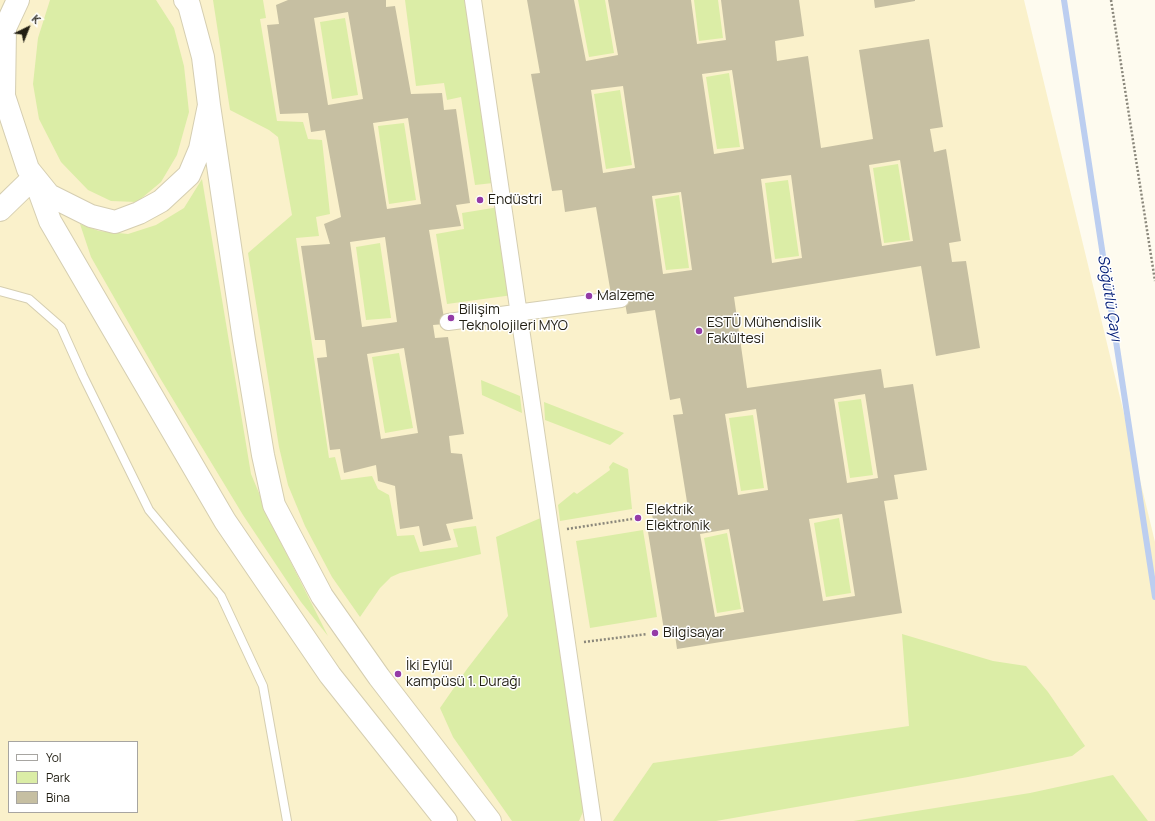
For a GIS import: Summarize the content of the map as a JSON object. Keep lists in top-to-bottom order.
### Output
{
  "water": ["Söğütlü Çayı"],
  "places": [
    "Endüstri",
    "Malzeme",
    "Bilişim Teknolojileri MYO",
    "ESTÜ Mühendislik Fakültesi",
    "Elektrik Elektronik",
    "Bilgisayar",
    "İki Eylül kampüsü 1. Durağı"
  ],
  "legend": ["Yol", "Park", "Bina"],
  "north": "top right"
}
